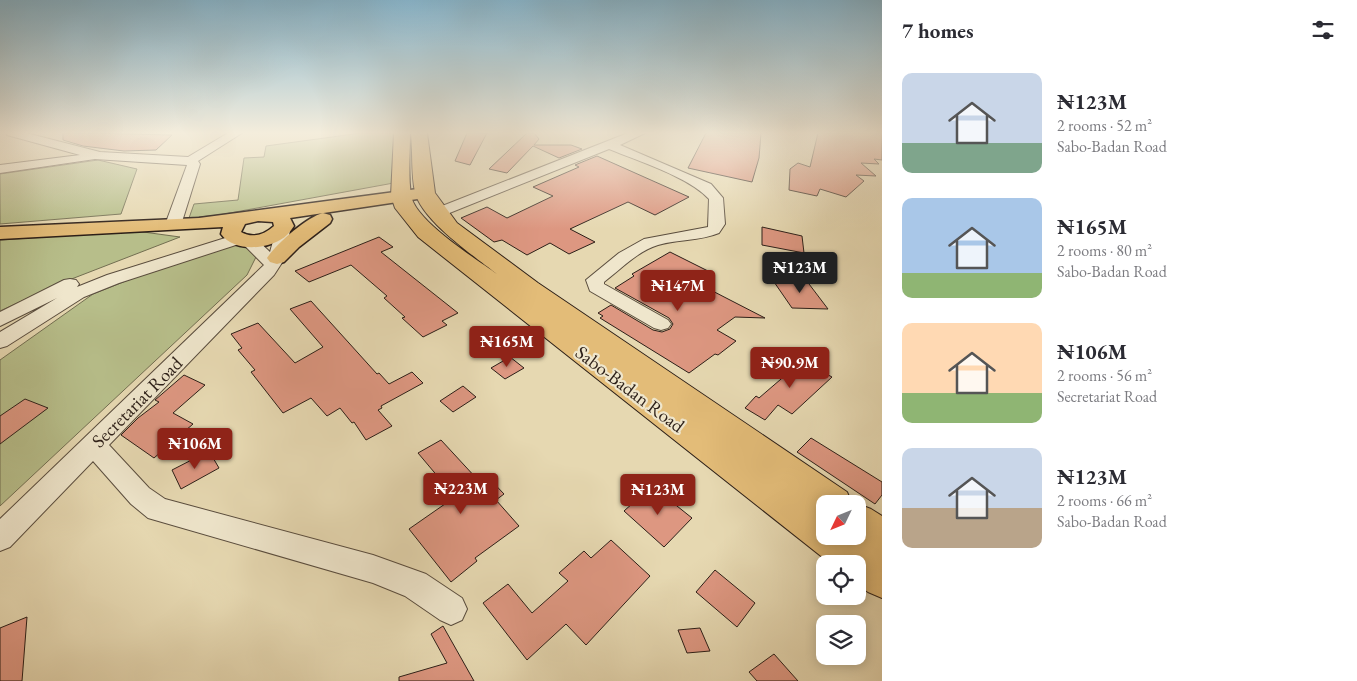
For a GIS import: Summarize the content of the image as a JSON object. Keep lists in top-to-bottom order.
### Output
{
  "streets": {
    "highway": ["Sabo-Badan Road"],
    "street": ["Secretariat Road"]
  },
  "north": "bottom left",
  "page": {
    "heading": "7 homes",
    "list": [
      {
        "name": "₦123M",
        "note": "2 rooms · 52 m² · Sabo-Badan Road"
      },
      {
        "name": "₦165M",
        "note": "2 rooms · 80 m² · Sabo-Badan Road"
      },
      {
        "name": "₦106M",
        "note": "2 rooms · 56 m² · Secretariat Road"
      },
      {
        "name": "₦123M",
        "note": "2 rooms · 66 m² · Sabo-Badan Road"
      }
    ],
    "price": [
      "₦123M",
      "₦147M",
      "₦165M",
      "₦90.9M",
      "₦106M",
      "₦223M",
      "₦123M"
    ]
  }
}
